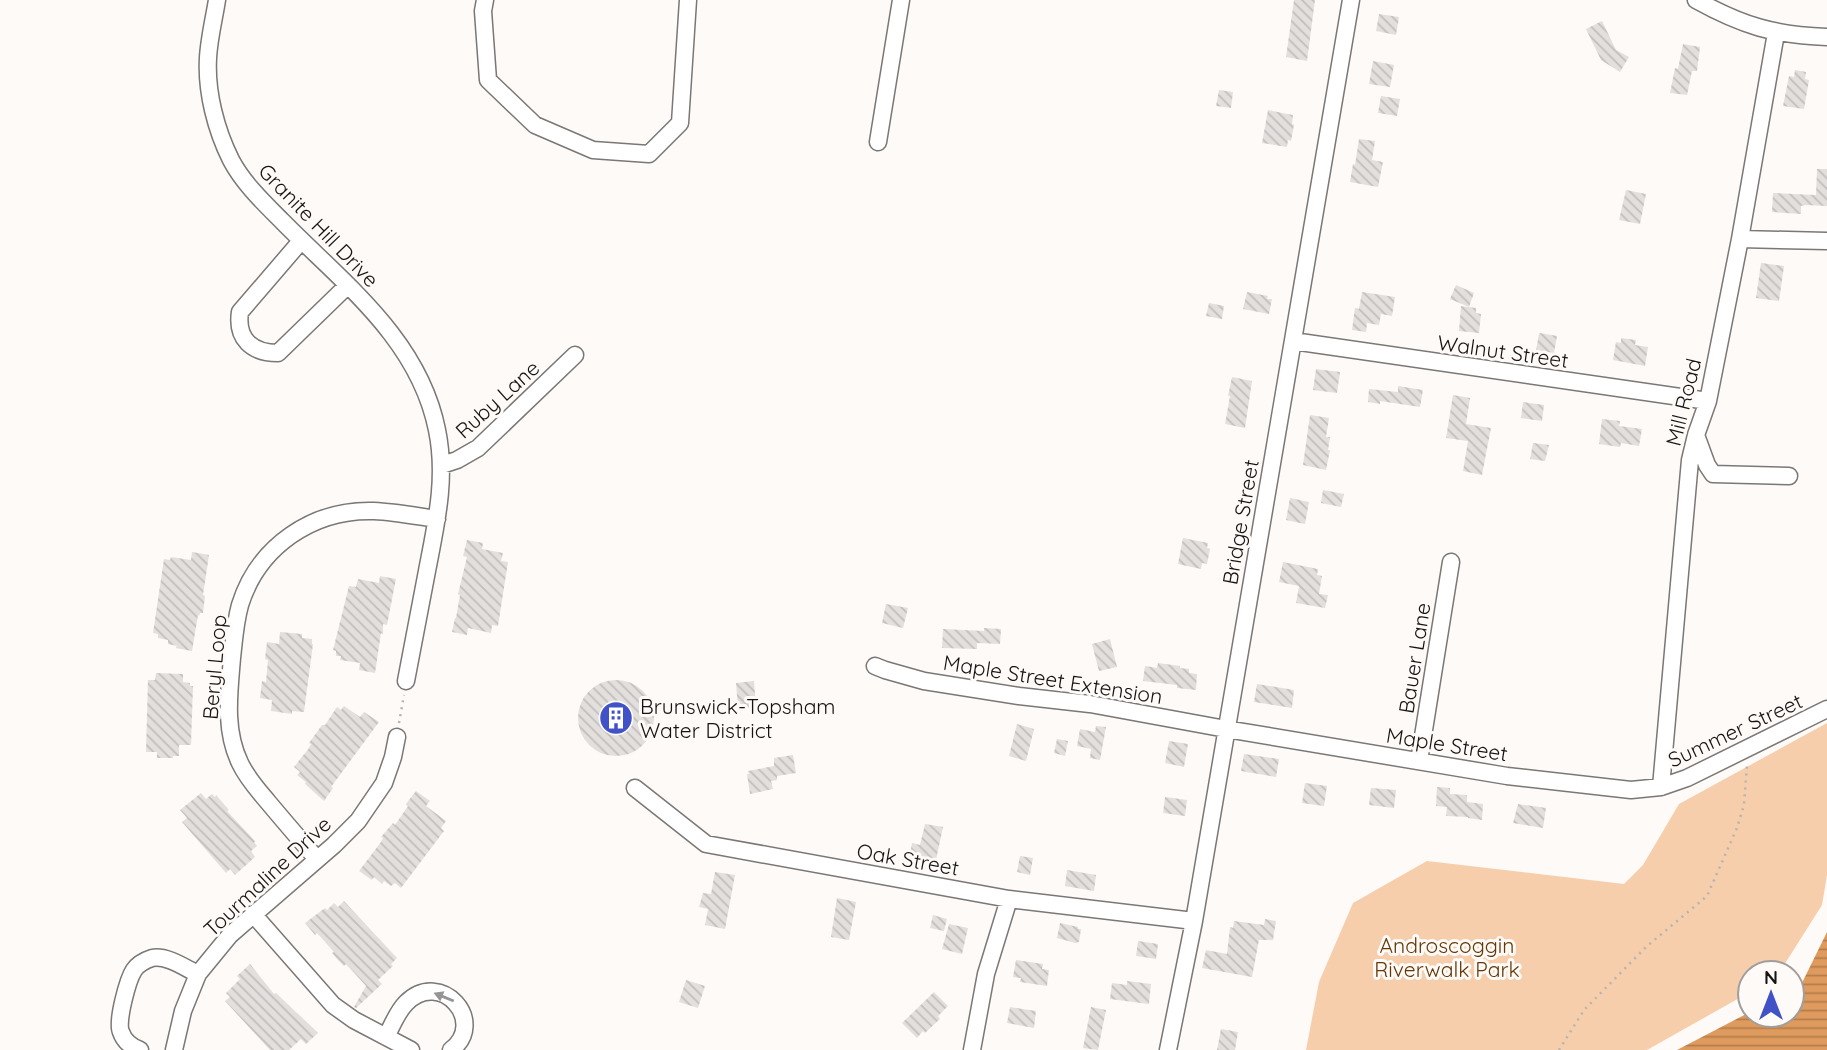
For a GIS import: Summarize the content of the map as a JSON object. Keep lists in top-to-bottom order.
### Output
{
  "streets": {
    "street": [
      "Granite Hill Drive",
      "Walnut Street",
      "Ruby Lane",
      "Mill Road",
      "Bridge Street",
      "Bauer Lane",
      "Beryl Loop",
      "Maple Street Extension",
      "Summer Street",
      "Maple Street",
      "Oak Street",
      "Tourmaline Drive"
    ]
  },
  "crossings": [
    ["Granite Hill Drive", "Ruby Lane"],
    ["Walnut Street", "Mill Road"],
    ["Walnut Street", "Bridge Street"],
    ["Mill Road", "Summer Street"],
    ["Mill Road", "Maple Street"],
    ["Bridge Street", "Maple Street Extension"],
    ["Bridge Street", "Maple Street"],
    ["Bridge Street", "Oak Street"],
    ["Bauer Lane", "Maple Street"],
    ["Beryl Loop", "Tourmaline Drive"],
    ["Maple Street Extension", "Maple Street"],
    ["Summer Street", "Maple Street"]
  ],
  "parks": ["Androscoggin Riverwalk Park"],
  "places": {
    "building": ["Brunswick-Topsham Water District"]
  },
  "north": "top"
}
